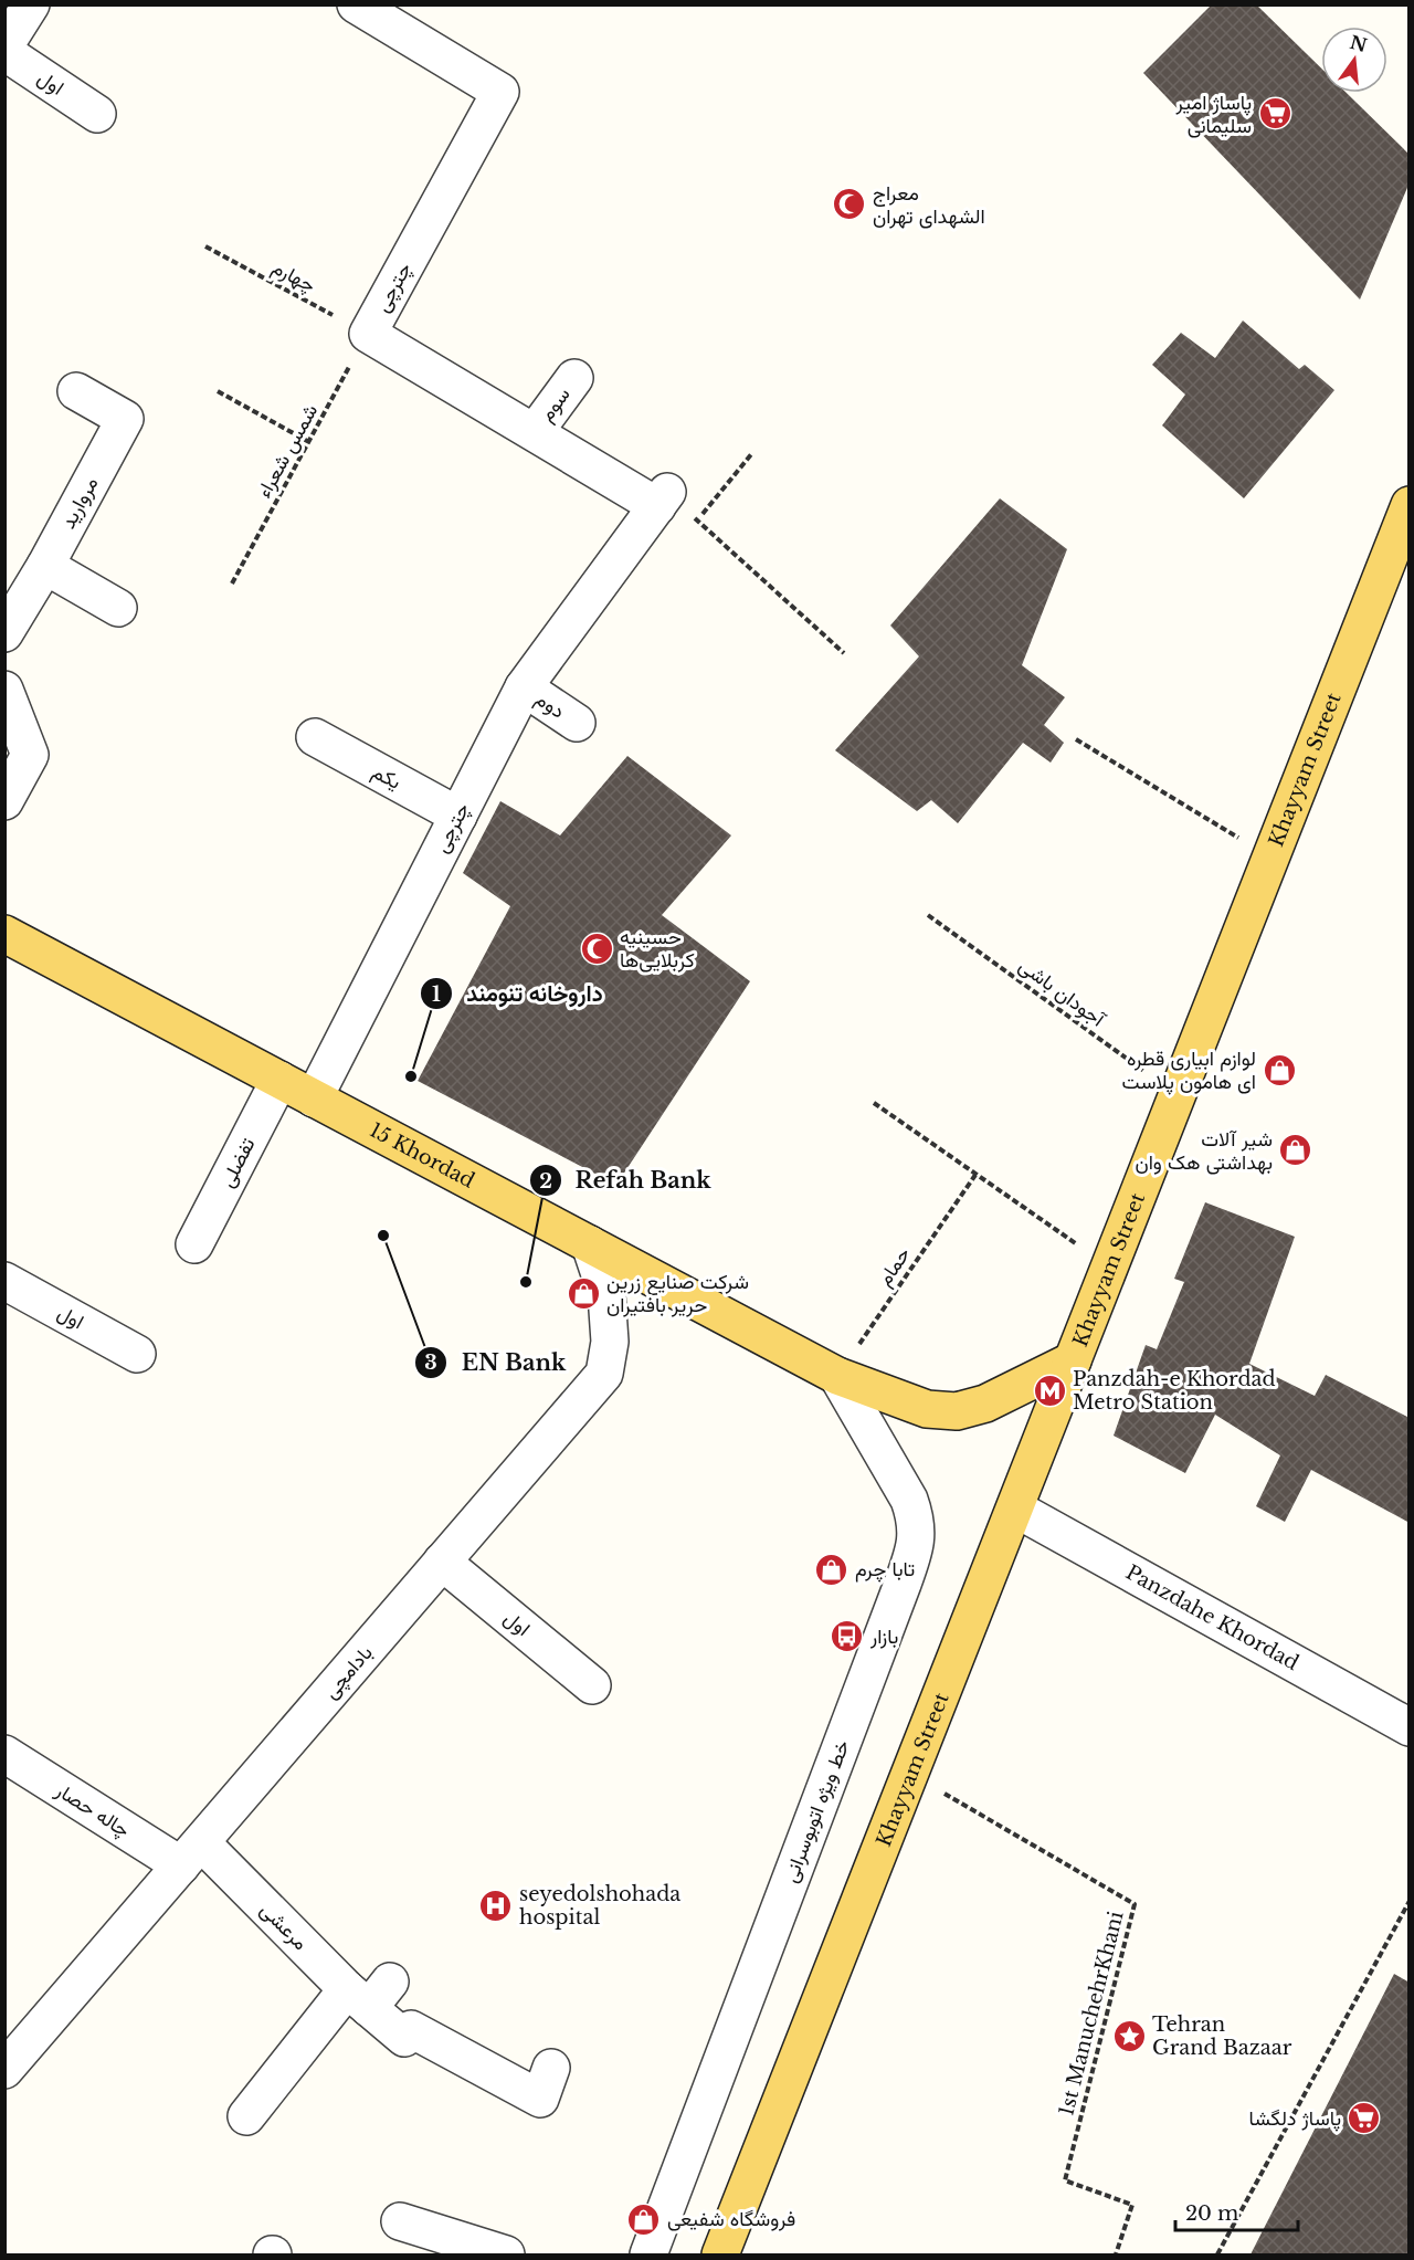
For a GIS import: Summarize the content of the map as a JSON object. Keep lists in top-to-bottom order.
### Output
{
  "streets": {
    "main road": ["Khayyam Street", "15 Khordad"],
    "street": [
      "اول",
      "چترچی",
      "سوم",
      "مروارید",
      "دوم",
      "یکم",
      "تفضلی",
      "Panzdahe Khordad",
      "بادامچی",
      "چاله حصار",
      "خط ویژه اتوبوسرانی",
      "مرعشی"
    ],
    "path": [
      "چهارم",
      "شمس شعراء",
      "آجودان باشی",
      "حمام",
      "1st ManuchehrKhani"
    ]
  },
  "crossings": [
    ["اول", "بادامچی"],
    ["چهارم", "چترچی"],
    ["چهارم", "شمس شعراء"],
    ["چترچی", "سوم"],
    ["چترچی", "شمس شعراء"],
    ["چترچی", "دوم"],
    ["چترچی", "یکم"],
    ["چترچی", "15 Khordad"],
    ["Khayyam Street", "آجودان باشی"],
    ["Khayyam Street", "15 Khordad"],
    ["Khayyam Street", "Panzdahe Khordad"],
    ["Khayyam Street", "1st ManuchehrKhani"],
    ["15 Khordad", "تفضلی"],
    ["15 Khordad", "حمام"],
    ["15 Khordad", "بادامچی"],
    ["15 Khordad", "خط ویژه اتوبوسرانی"],
    ["حمام", "خط ویژه اتوبوسرانی"],
    ["بادامچی", "چاله حصار"],
    ["بادامچی", "مرعشی"],
    ["چاله حصار", "مرعشی"]
  ],
  "places": {
    "supermarket": ["پاساژ امیر سلیمانی", "پاساژ دلگشا"],
    "mosque": ["معراج الشهدای تهران", "حسینیه کربلایی‌ها"],
    "shop": [
      "لوازم ابیاری قطره ای هامون پلاست",
      "شیر آلات بهداشتی هک وان",
      "شرکت صنایع زرین حریر بافتیران",
      "تابا چرم",
      "فروشگاه شفيعی"
    ],
    "other": ["داروخانه تنومند", "EN Bank", "Refah Bank"],
    "metro station": ["Panzdah-e Khordad Metro Station"],
    "bus stop": ["بازار"],
    "hospital": ["seyedolshohada hospital"],
    "place": ["Tehran Grand Bazaar"]
  },
  "scale_bar": "20 m",
  "north": "top"
}
